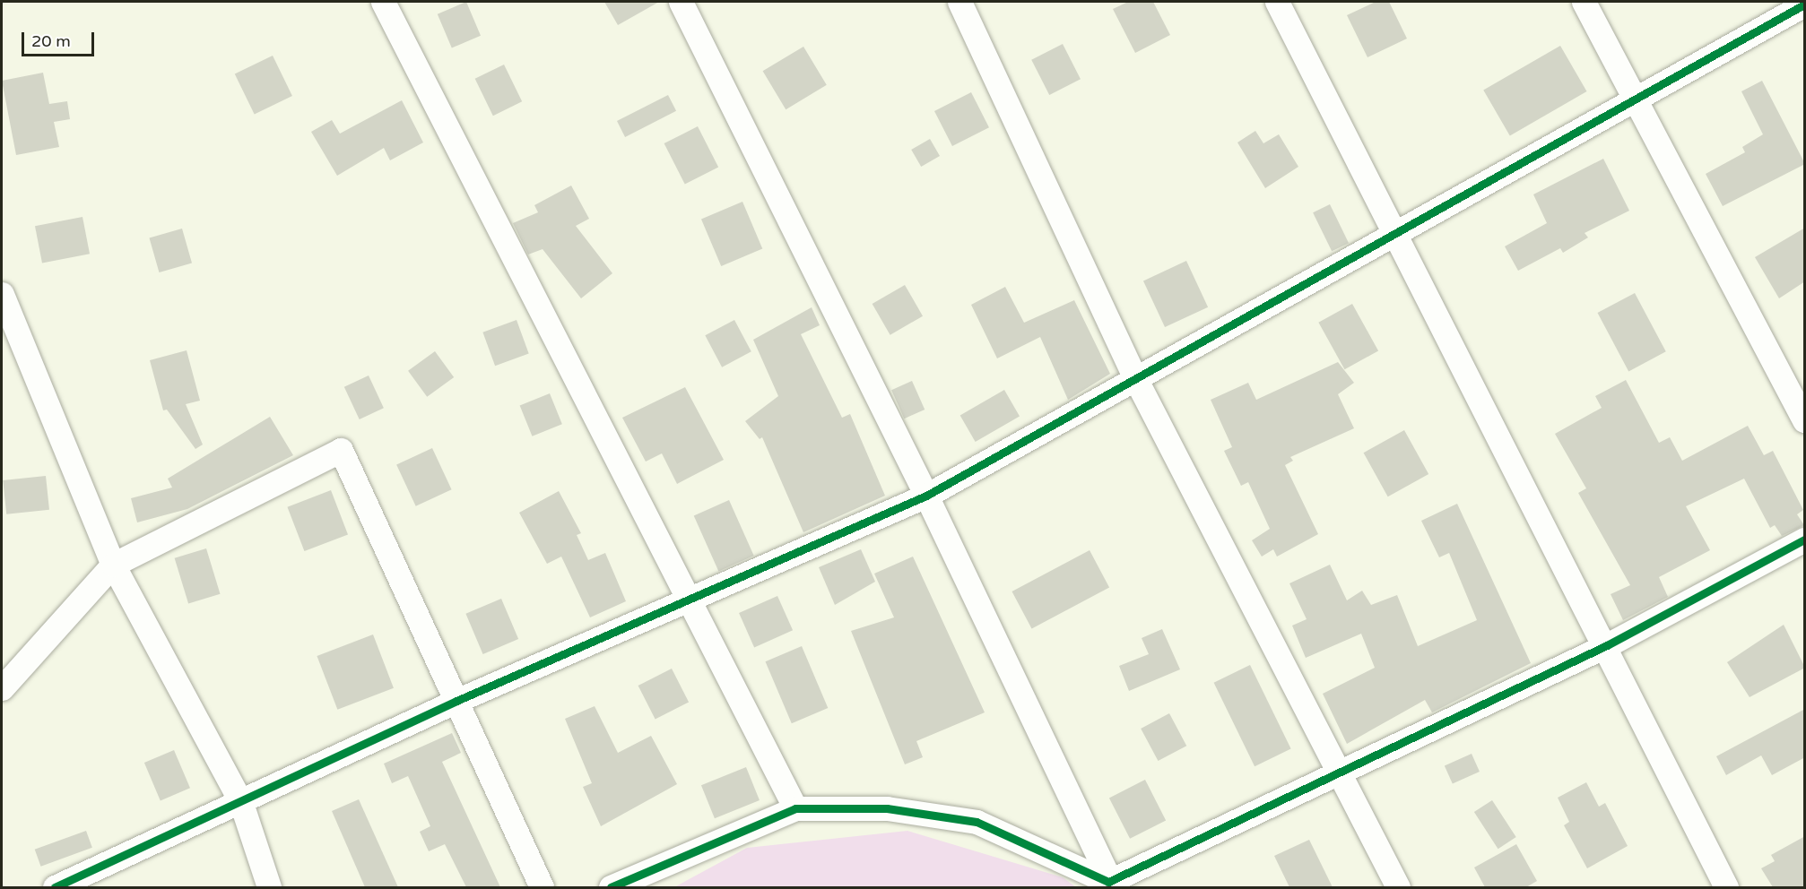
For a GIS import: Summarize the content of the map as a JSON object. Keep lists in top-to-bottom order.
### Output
{
  "scale_bar": "20 m"
}
